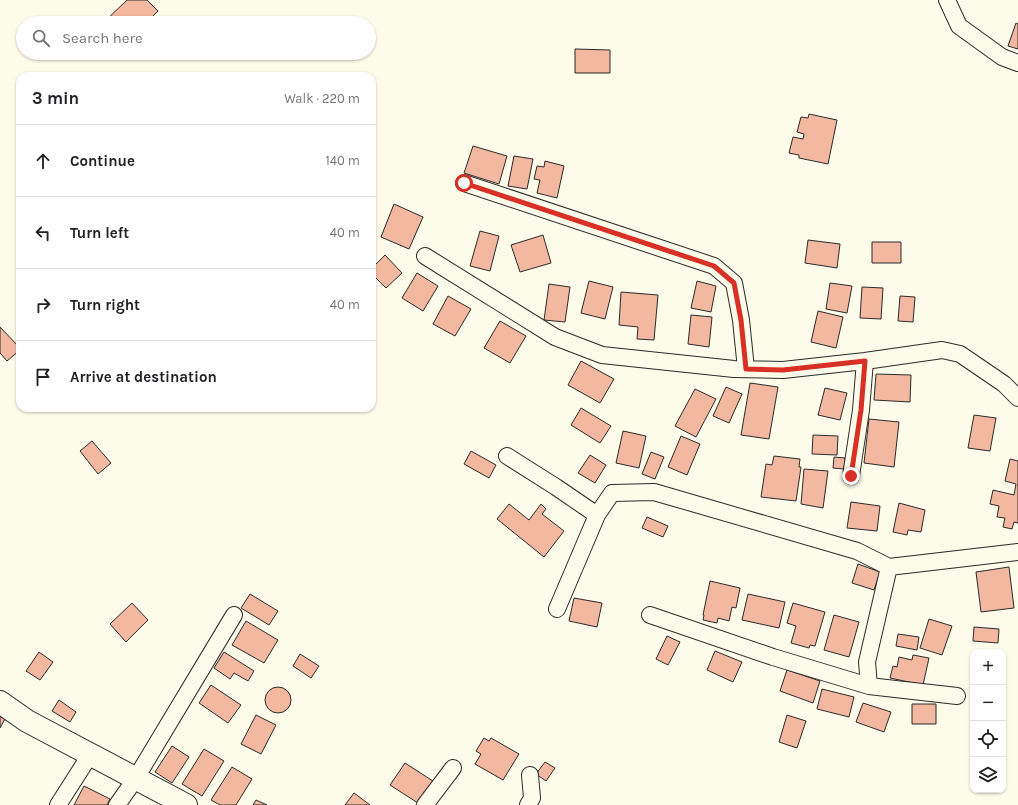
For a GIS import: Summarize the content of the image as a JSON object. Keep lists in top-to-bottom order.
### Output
{
  "page": {
    "search": "Search here",
    "heading": ["3 min", "Walk · 220 m"],
    "list": [
      ["Continue", "140 m"],
      ["Turn left", "40 m"],
      ["Turn right", "40 m"],
      "Arrive at destination"
    ],
    "map_buttons": ["+", "−"]
  }
}
